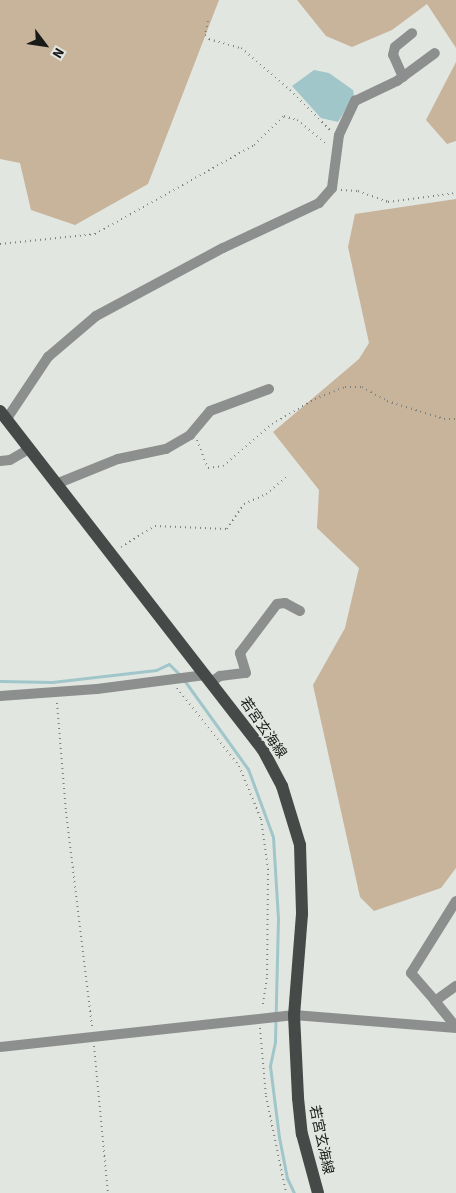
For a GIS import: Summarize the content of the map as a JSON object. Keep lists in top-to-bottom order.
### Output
{
  "streets": {
    "main road": ["若宮玄海線"]
  },
  "north": "bottom right"
}
